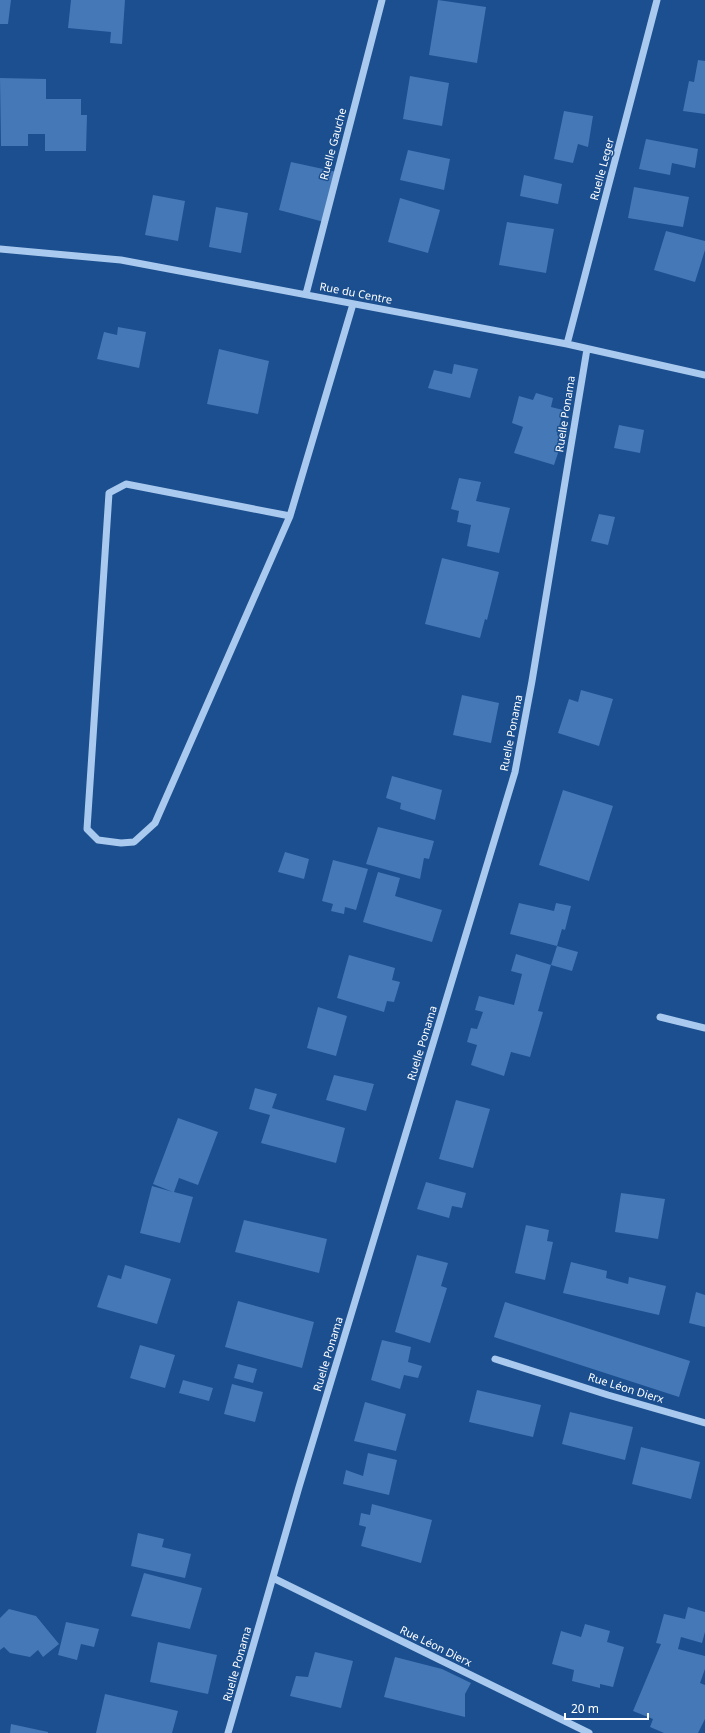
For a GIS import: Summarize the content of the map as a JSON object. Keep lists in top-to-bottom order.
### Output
{
  "streets": {
    "street": [
      "Ruelle Gauche",
      "Ruelle Leger",
      "Rue du Centre",
      "Ruelle Ponama",
      "Rue Léon Dierx"
    ]
  },
  "crossings": [
    ["Ruelle Gauche", "Rue du Centre"],
    ["Ruelle Leger", "Rue du Centre"],
    ["Rue du Centre", "Ruelle Ponama"],
    ["Ruelle Ponama", "Rue Léon Dierx"]
  ],
  "scale_bar": "20 m"
}
